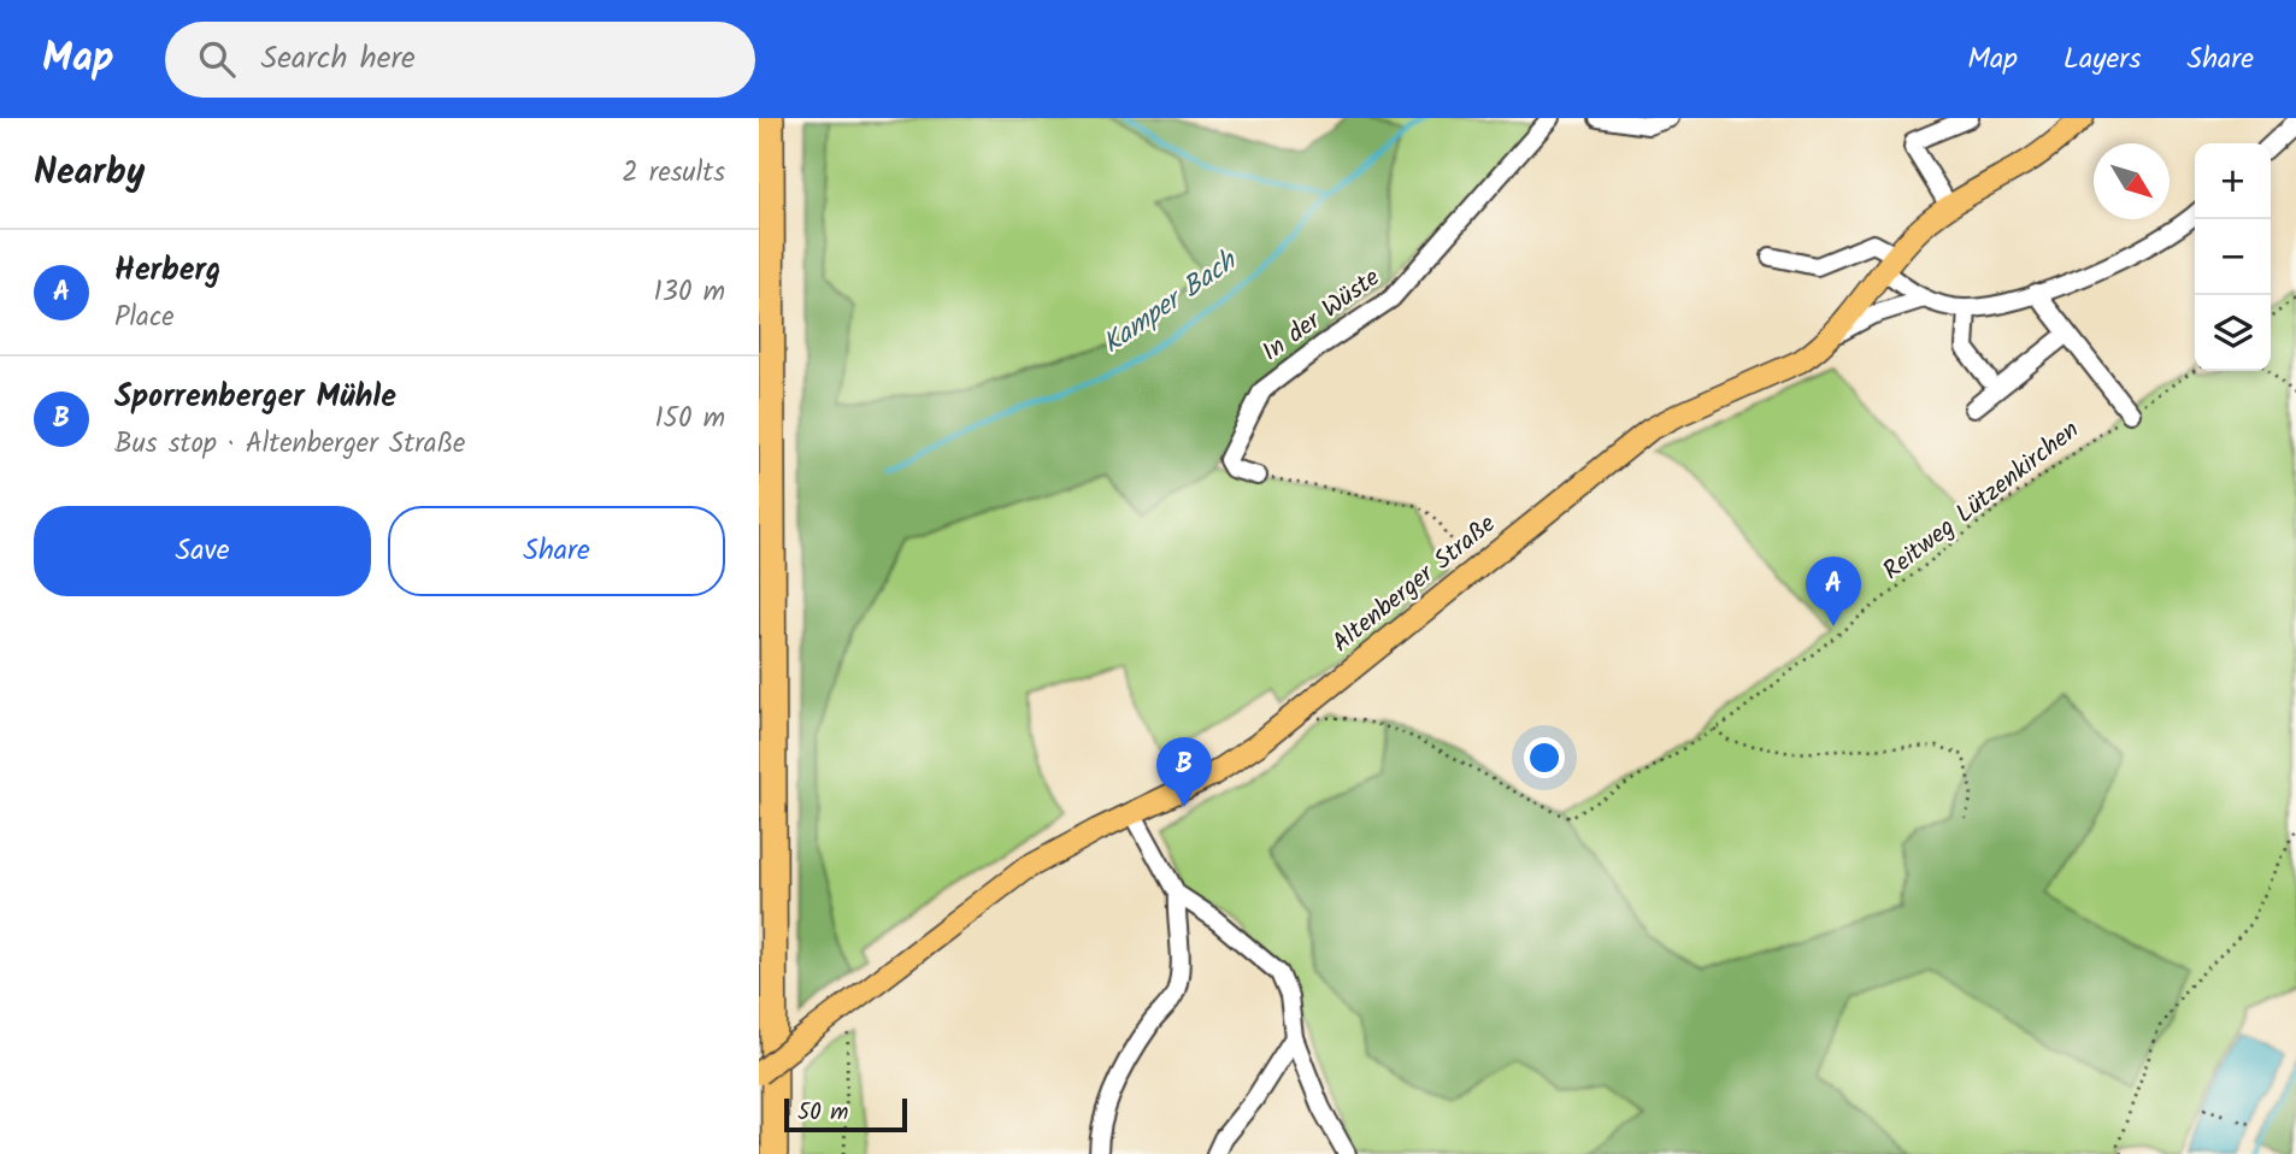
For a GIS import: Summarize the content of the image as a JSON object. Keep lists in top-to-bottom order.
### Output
{
  "streets": {
    "main road": ["Altenberger Straße"],
    "street": ["In der Wüste"],
    "path": ["Reitweg Lützenkirchen"]
  },
  "crossings": [
    ["Reitweg Lützenkirchen", "Altenberger Straße"]
  ],
  "water": ["Kamper Bach"],
  "scale_bar": "50 m",
  "north": "bottom right",
  "page": {
    "header": "Map",
    "search": "Search here",
    "nav": ["Map", "Layers", "Share"],
    "heading": ["Nearby", "2 results"],
    "map_buttons": ["+", "−"],
    "list": [
      {
        "mark": "A",
        "name": "Herberg",
        "note": "Place",
        "value": "130 m"
      },
      {
        "mark": "B",
        "name": "Sporrenberger Mühle",
        "note": "Bus stop · Altenberger Straße",
        "value": "150 m"
      }
    ],
    "buttons": ["Save", "Share"],
    "pins": ["A", "B"],
    "scale": "50 m"
  }
}
